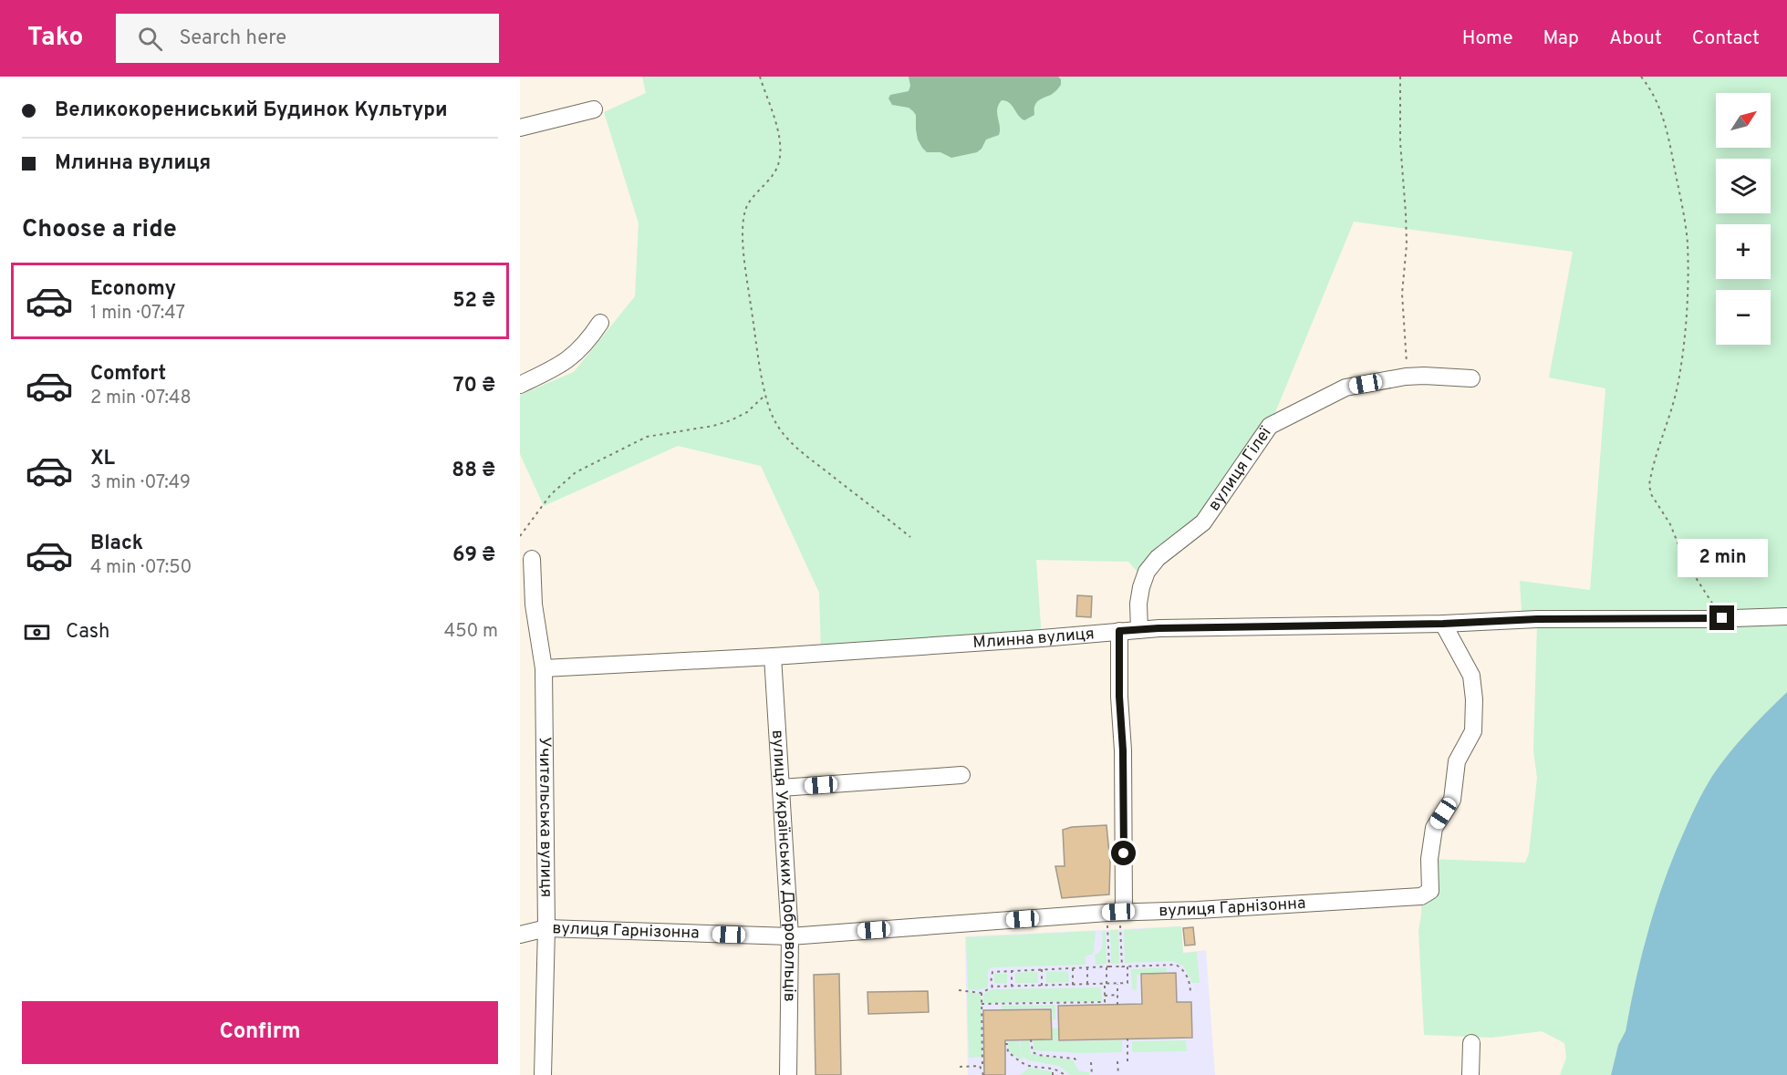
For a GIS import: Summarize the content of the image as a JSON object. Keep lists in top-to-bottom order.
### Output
{
  "streets": {
    "street": [
      "вулиця Гілеї",
      "Млинна вулиця",
      "Учительська вулиця",
      "вулиця Українських Добровольців",
      "вулиця Гарнізонна"
    ]
  },
  "crossings": [
    ["вулиця Гілеї", "Млинна вулиця"],
    ["Млинна вулиця", "Учительська вулиця"],
    ["Млинна вулиця", "вулиця Українських Добровольців"],
    ["Млинна вулиця", "вулиця Гарнізонна"],
    ["Учительська вулиця", "вулиця Гарнізонна"],
    ["вулиця Українських Добровольців", "вулиця Гарнізонна"]
  ],
  "north": "top right",
  "page": {
    "header": "Tako",
    "search": "Search here",
    "nav": [
      "Home",
      "Map",
      "About",
      "Contact"
    ],
    "banner": ["Великокорениський Будинок Культури", "Млинна вулиця"],
    "map_buttons": ["+", "−"],
    "heading": "Choose a ride",
    "list": [
      {
        "name": "Economy",
        "note": "1 min · 07:47",
        "value": "52 ₴"
      },
      {
        "name": "Comfort",
        "note": "2 min · 07:48",
        "value": "70 ₴"
      },
      {
        "name": "XL",
        "note": "3 min · 07:49",
        "value": "88 ₴"
      },
      {
        "name": "Black",
        "note": "4 min · 07:50",
        "value": "69 ₴"
      }
    ],
    "bubble": "2 min",
    "pay": ["Cash", "450 m"],
    "buttons": "Confirm"
  }
}
